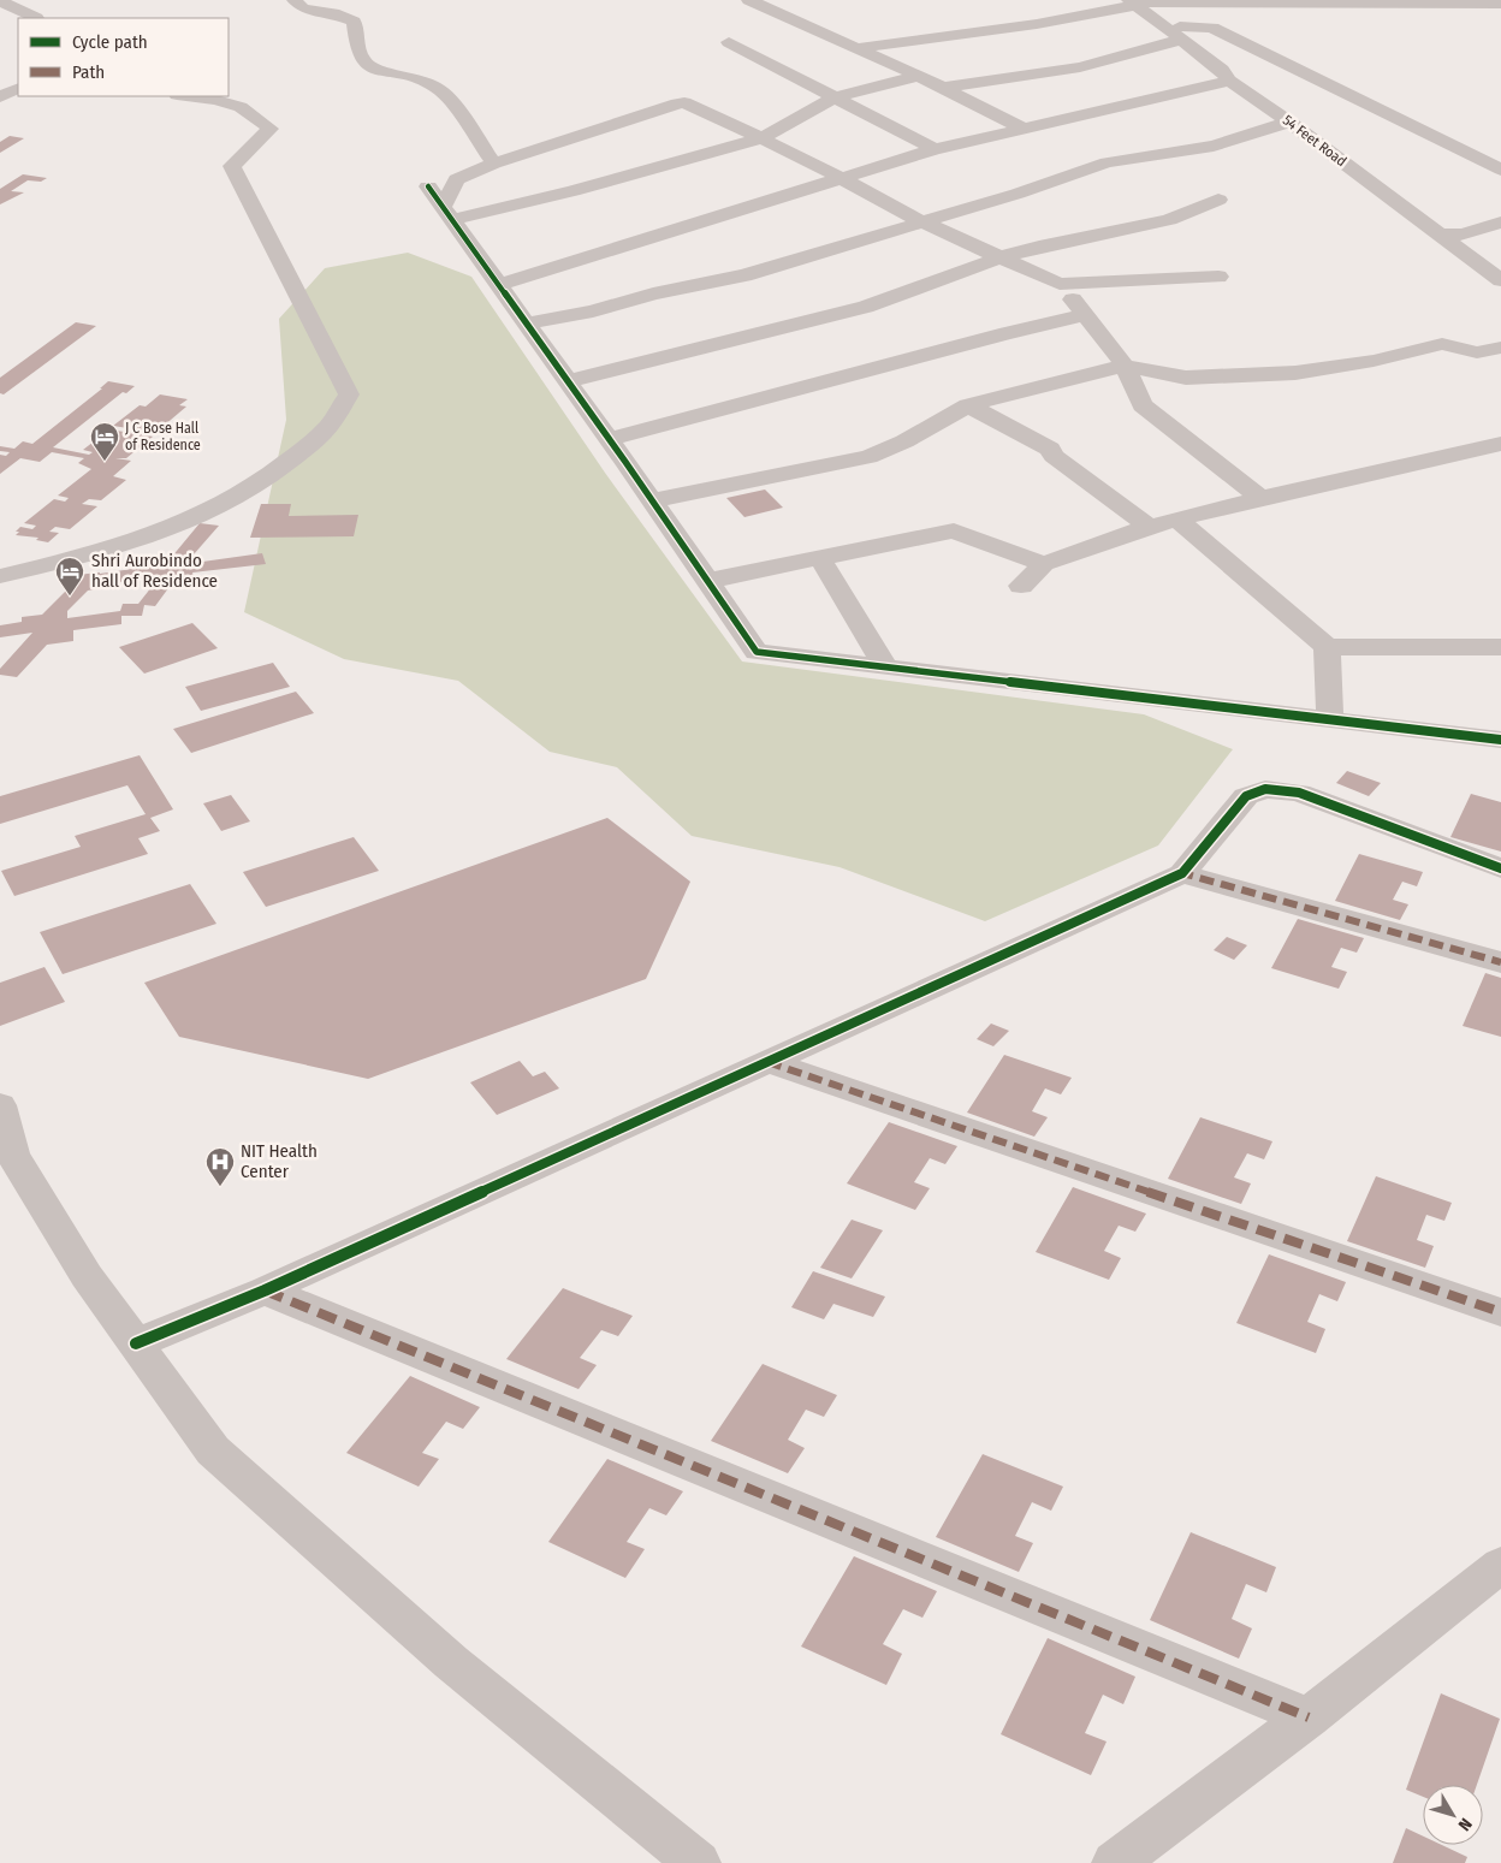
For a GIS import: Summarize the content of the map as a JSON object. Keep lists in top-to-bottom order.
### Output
{
  "streets": {
    "street": ["54 Feet Road"]
  },
  "places": {
    "hotel": ["J C Bose Hall of Residence", "Shri Aurobindo hall of Residence"],
    "hospital": ["NIT Health Center"]
  },
  "legend": ["Cycle path", "Path"],
  "north": "bottom right"
}
